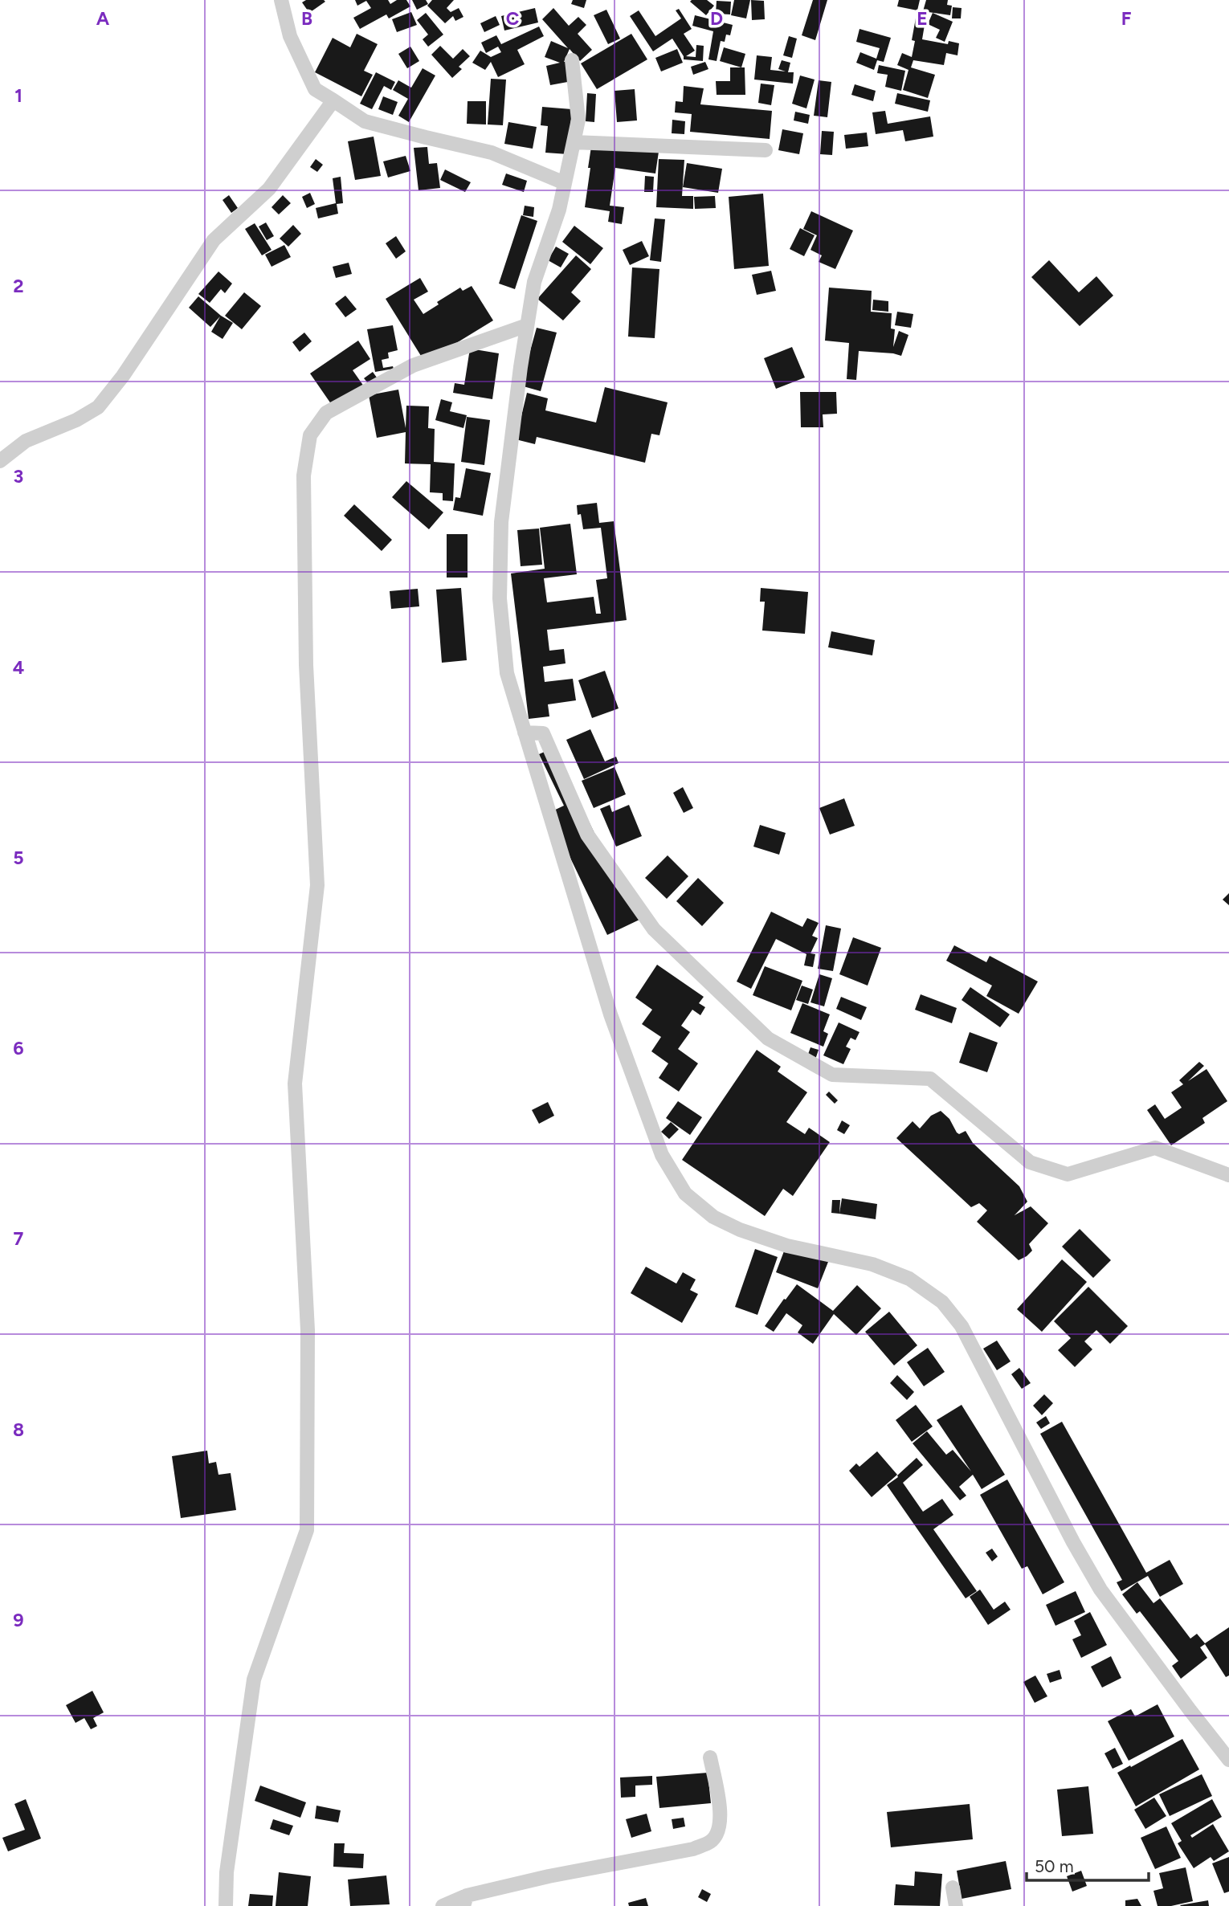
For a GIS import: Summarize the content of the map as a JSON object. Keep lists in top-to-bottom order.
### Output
{
  "scale_bar": "50 m",
  "grid": {
    "columns": [
      "A",
      "B",
      "C",
      "D",
      "E",
      "F"
    ],
    "rows": [
      "1",
      "2",
      "3",
      "4",
      "5",
      "6",
      "7",
      "8",
      "9"
    ]
  }
}
